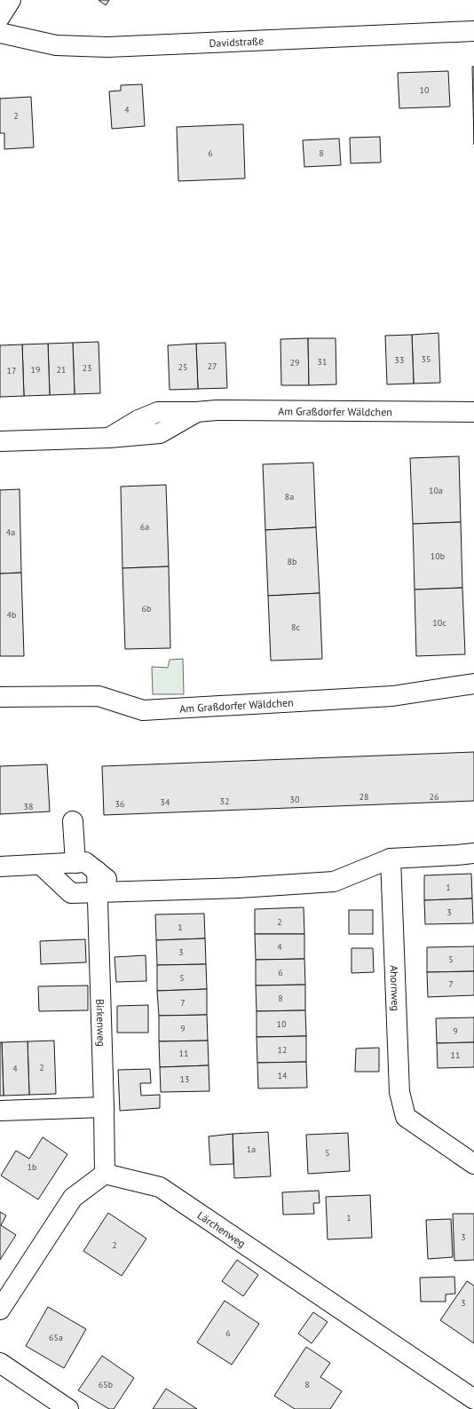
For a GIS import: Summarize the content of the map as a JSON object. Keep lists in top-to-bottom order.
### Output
{
  "streets": {
    "street": [
      "Davidstraße",
      "Am Graßdorfer Wäldchen",
      "Ahornweg",
      "Birkenweg",
      "Lärchenweg"
    ]
  },
  "crossings": [
    ["Birkenweg", "Lärchenweg"]
  ],
  "house_numbers": [
    "10",
    "4",
    "2",
    "6",
    "8",
    "35",
    "33",
    "31",
    "29",
    "27",
    "25",
    "23",
    "19",
    "21",
    "17",
    "10a",
    "8a",
    "6a",
    "4a",
    "10b",
    "8b",
    "6b",
    "4b",
    "10c",
    "8c",
    "28",
    "26",
    "30",
    "32",
    "34",
    "36",
    "38",
    "1",
    "3",
    "2",
    "1",
    "4",
    "3",
    "5",
    "6",
    "5",
    "7",
    "8",
    "7",
    "10",
    "9",
    "9",
    "12",
    "11",
    "11",
    "2",
    "4",
    "14",
    "13",
    "1a",
    "5",
    "1b",
    "1",
    "3",
    "2",
    "3",
    "6",
    "65a",
    "65b",
    "8"
  ]
}
